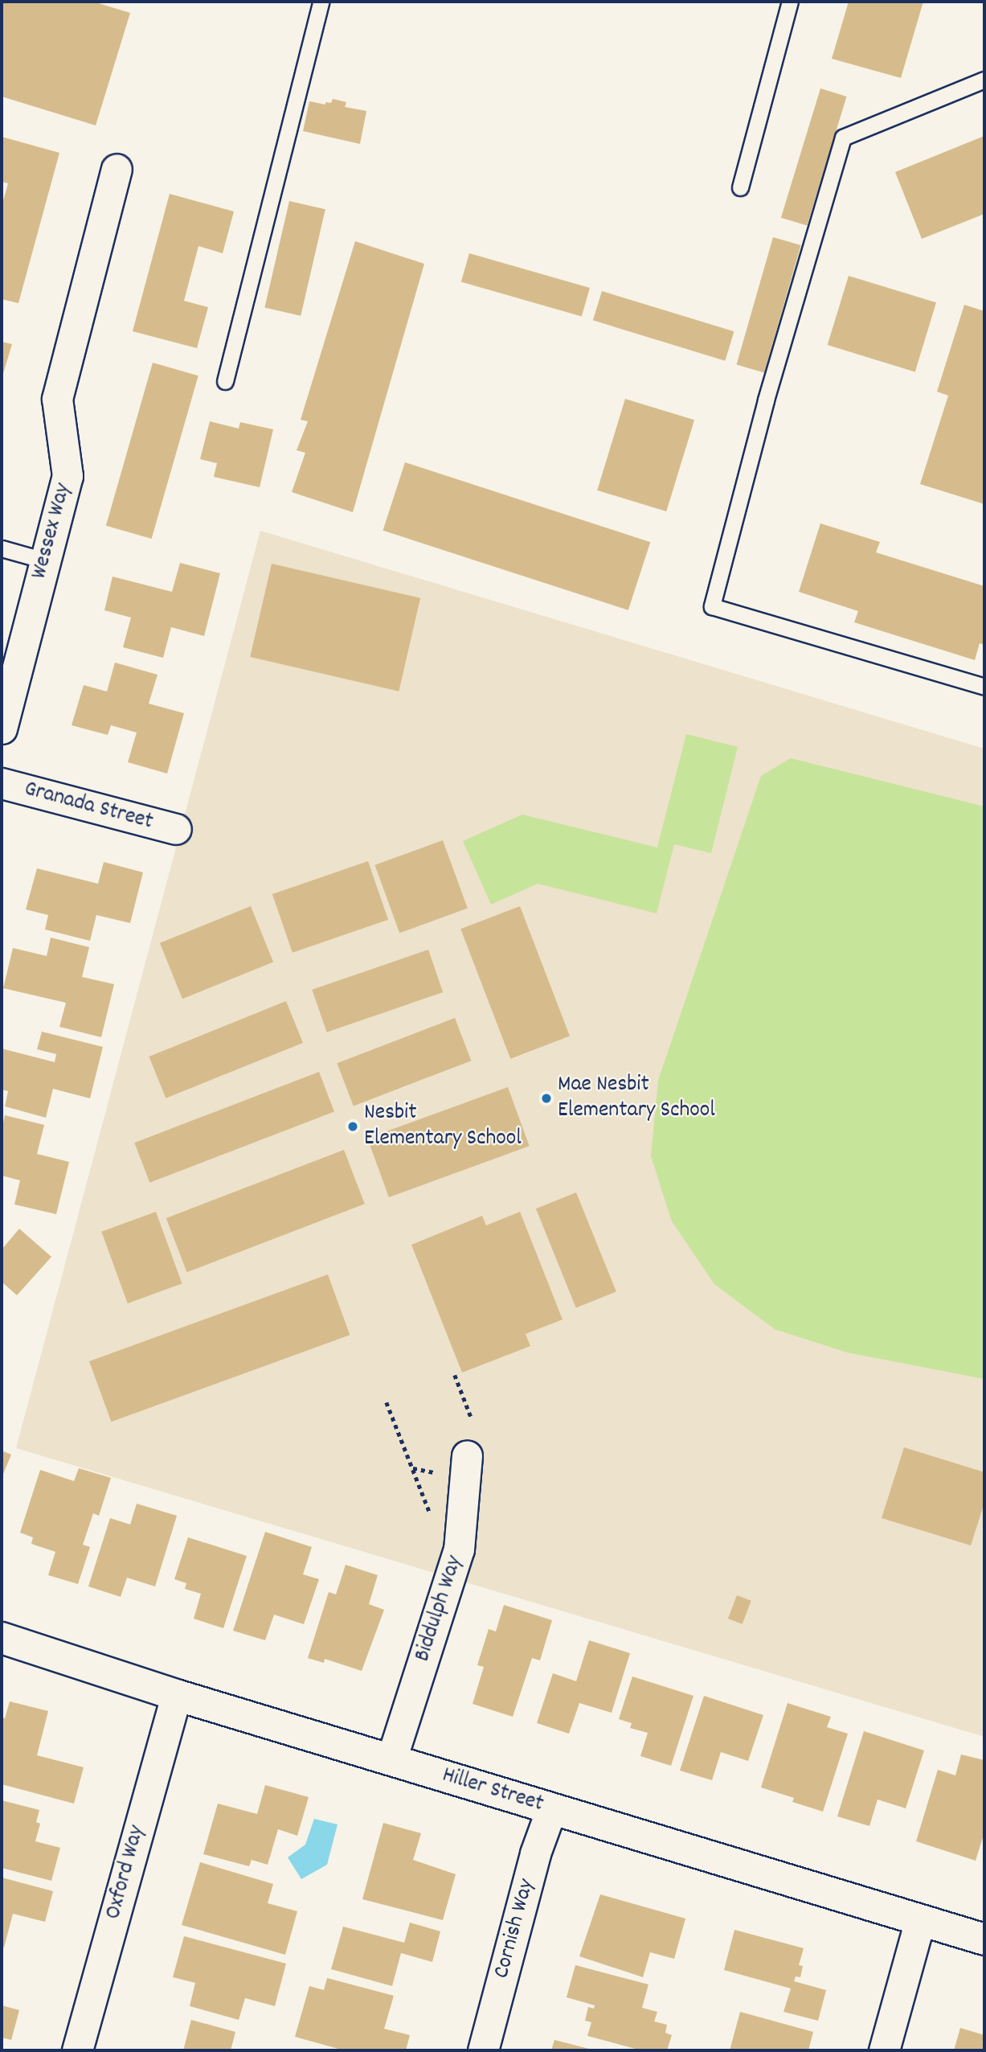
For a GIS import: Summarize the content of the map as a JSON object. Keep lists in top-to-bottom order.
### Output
{
  "streets": {
    "street": [
      "Wessex Way",
      "Granada Street",
      "Biddulph Way",
      "Hiller Street",
      "Oxford Way",
      "Cornish Way"
    ]
  },
  "crossings": [
    ["Biddulph Way", "Hiller Street"],
    ["Hiller Street", "Oxford Way"],
    ["Hiller Street", "Cornish Way"]
  ],
  "places": ["Mae Nesbit Elementary School", "Nesbit Elementary School"]
}
